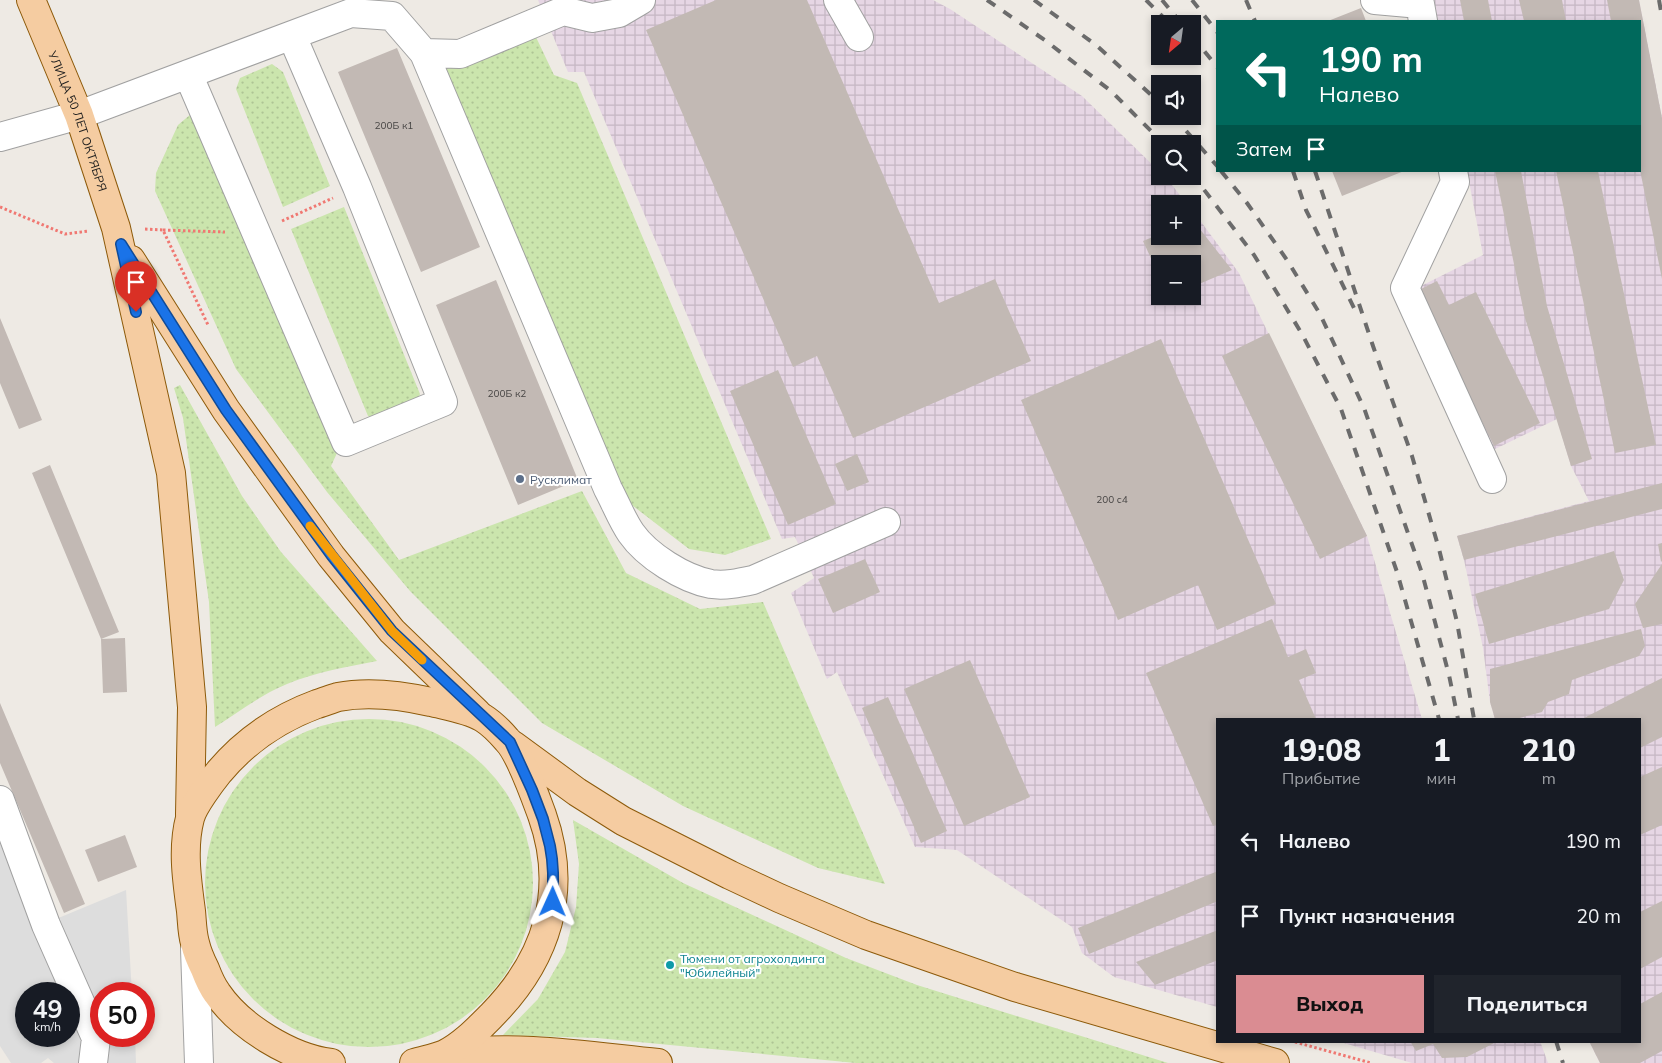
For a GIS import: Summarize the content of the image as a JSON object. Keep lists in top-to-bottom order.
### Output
{
  "streets": {
    "main road": ["УЛИЦА 50 ЛЕТ ОКТЯБРЯ"]
  },
  "places": ["Русклимат", "Тюмени от агрохолдинга \"Юбилейный\""],
  "house_numbers": ["200Б к1", "200Б к2", "200 с4"],
  "north": "bottom left",
  "page": {
    "map_buttons": ["+", "−"],
    "turn": ["190 m", "Налево"],
    "then": "Затем",
    "eta": [
      "19:08",
      "Прибытие",
      "1",
      "мин",
      "210",
      "m"
    ],
    "list": [
      {
        "name": "Налево",
        "value": "190 m"
      },
      {
        "name": "Пункт назначения",
        "value": "20 m"
      }
    ],
    "buttons": ["Выход", "Поделиться"],
    "speed": "49 km/h",
    "limit": "50"
  }
}
